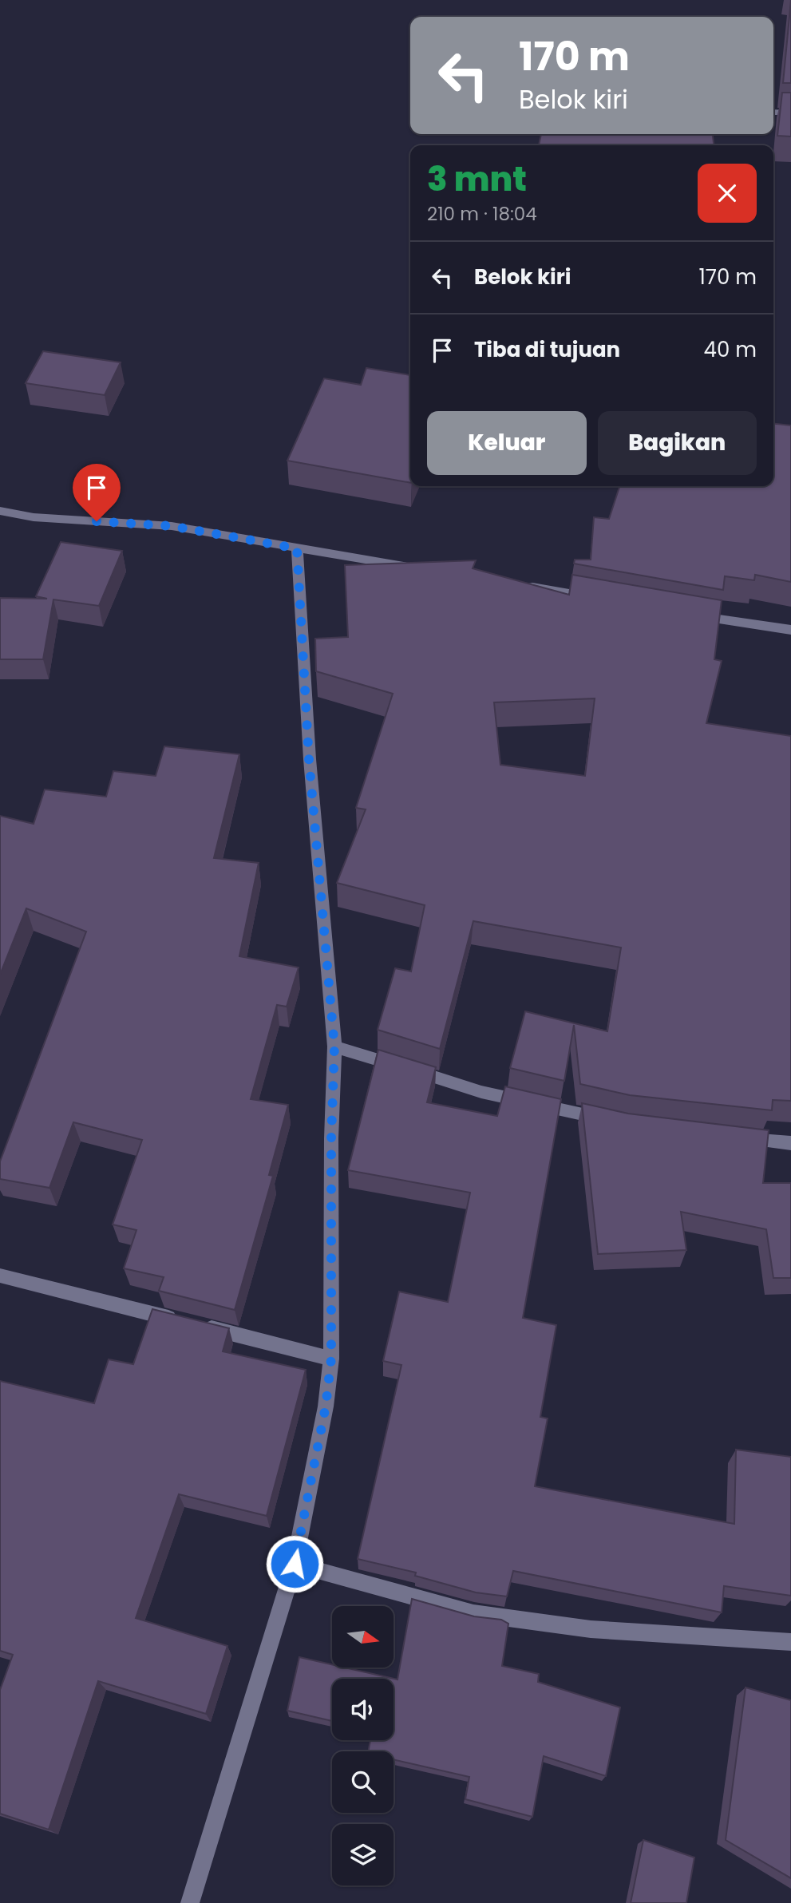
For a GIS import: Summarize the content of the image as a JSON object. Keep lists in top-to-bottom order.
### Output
{
  "north": "right",
  "page": {
    "turn": ["170 m", "Belok kiri"],
    "heading": ["3 mnt", "210 m · 18:04"],
    "list": [
      {
        "name": "Belok kiri",
        "value": "170 m"
      },
      {
        "name": "Tiba di tujuan",
        "value": "40 m"
      }
    ],
    "buttons": ["Keluar", "Bagikan"]
  }
}
